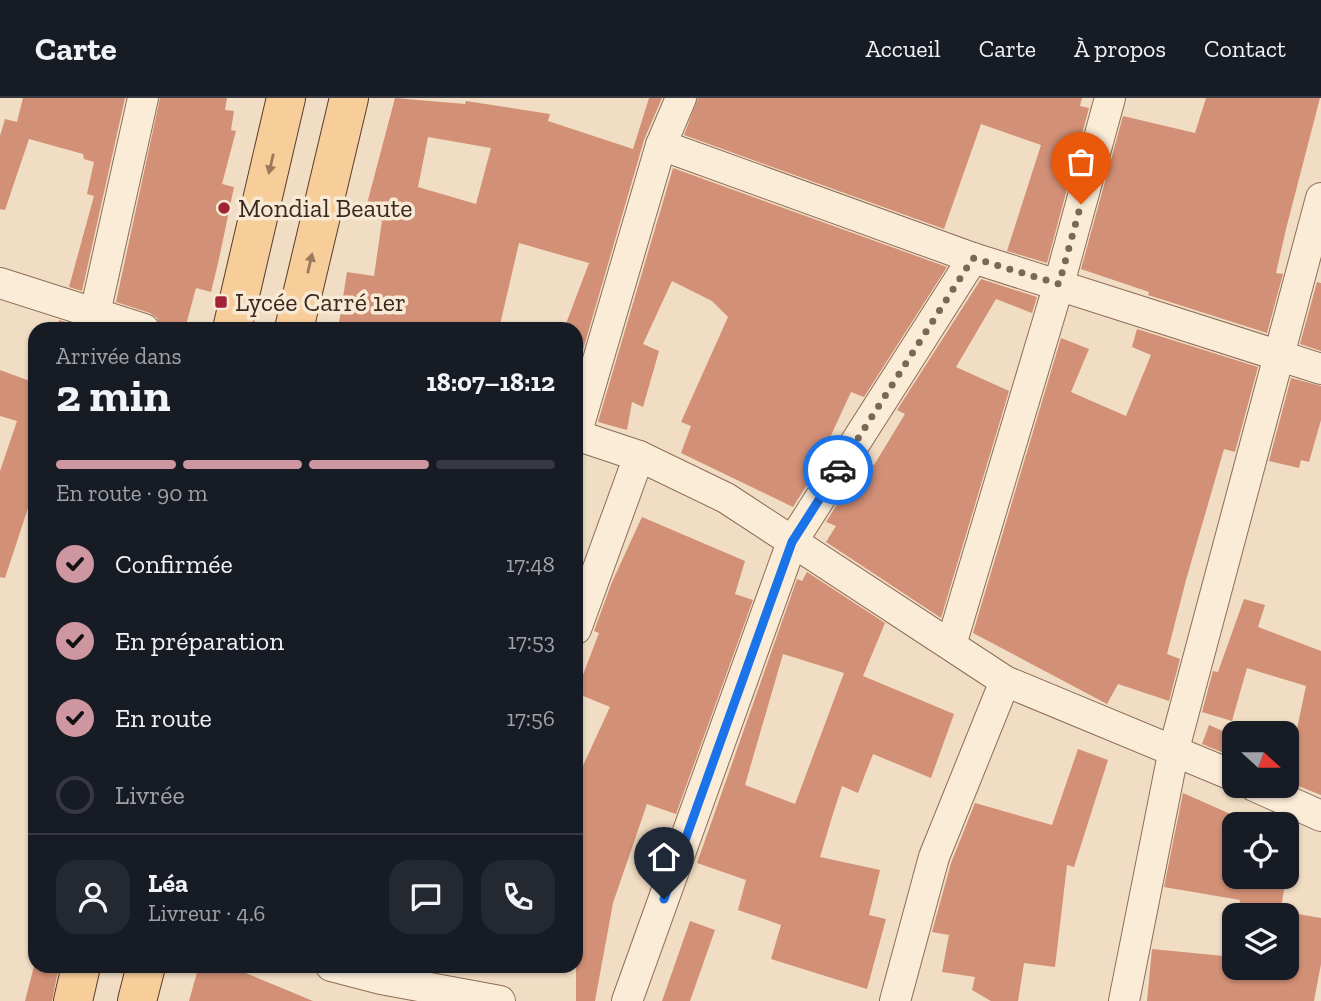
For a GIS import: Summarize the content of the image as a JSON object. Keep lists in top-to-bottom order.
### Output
{
  "places": {
    "other": ["Mondial Beaute"],
    "transit": ["Lycée Carré 1er"]
  },
  "north": "right",
  "page": {
    "header": "Carte",
    "nav": [
      "Accueil",
      "Carte",
      "À propos",
      "Contact"
    ],
    "heading": ["2 min", "Arrivée dans", "18:07–18:12"],
    "panel": ["Léa", "Livreur · 4.6"],
    "bar": "En route · 90 m",
    "list": [
      ["Confirmée", "17:48"],
      ["En préparation", "17:53"],
      ["En route", "17:56"],
      "Livrée"
    ]
  }
}
